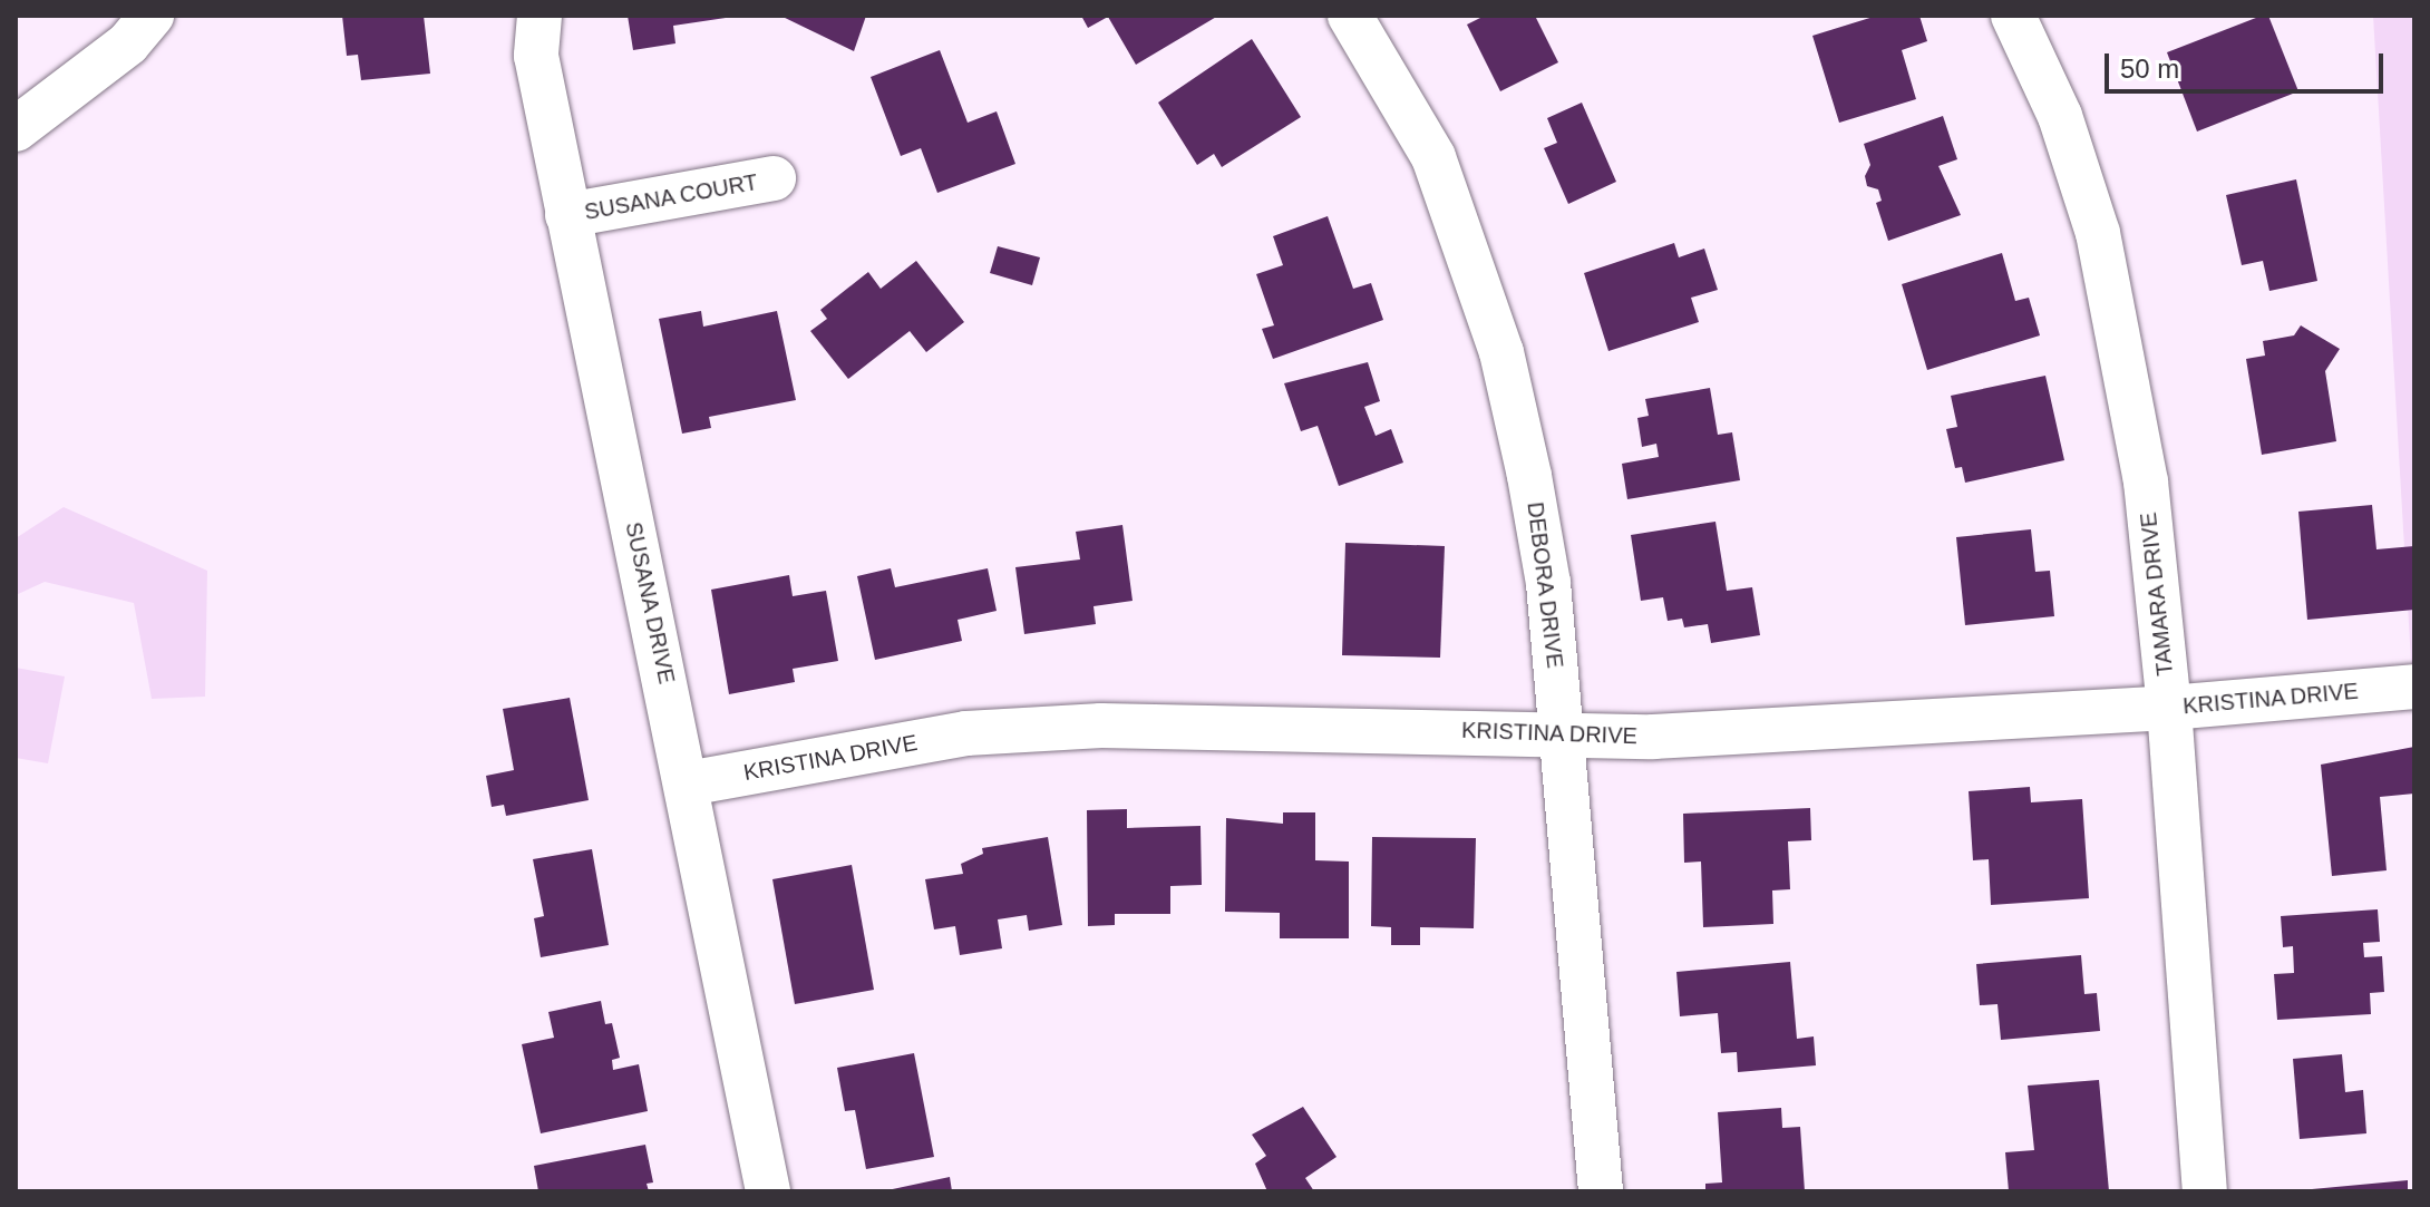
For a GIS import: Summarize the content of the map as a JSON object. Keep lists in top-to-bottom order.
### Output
{
  "streets": {
    "street": [
      "SUSANA COURT",
      "DEBORA DRIVE",
      "TAMARA DRIVE",
      "SUSANA DRIVE",
      "KRISTINA DRIVE"
    ]
  },
  "crossings": [
    ["SUSANA COURT", "SUSANA DRIVE"],
    ["DEBORA DRIVE", "KRISTINA DRIVE"],
    ["TAMARA DRIVE", "KRISTINA DRIVE"],
    ["SUSANA DRIVE", "KRISTINA DRIVE"]
  ],
  "scale_bar": "50 m"
}
